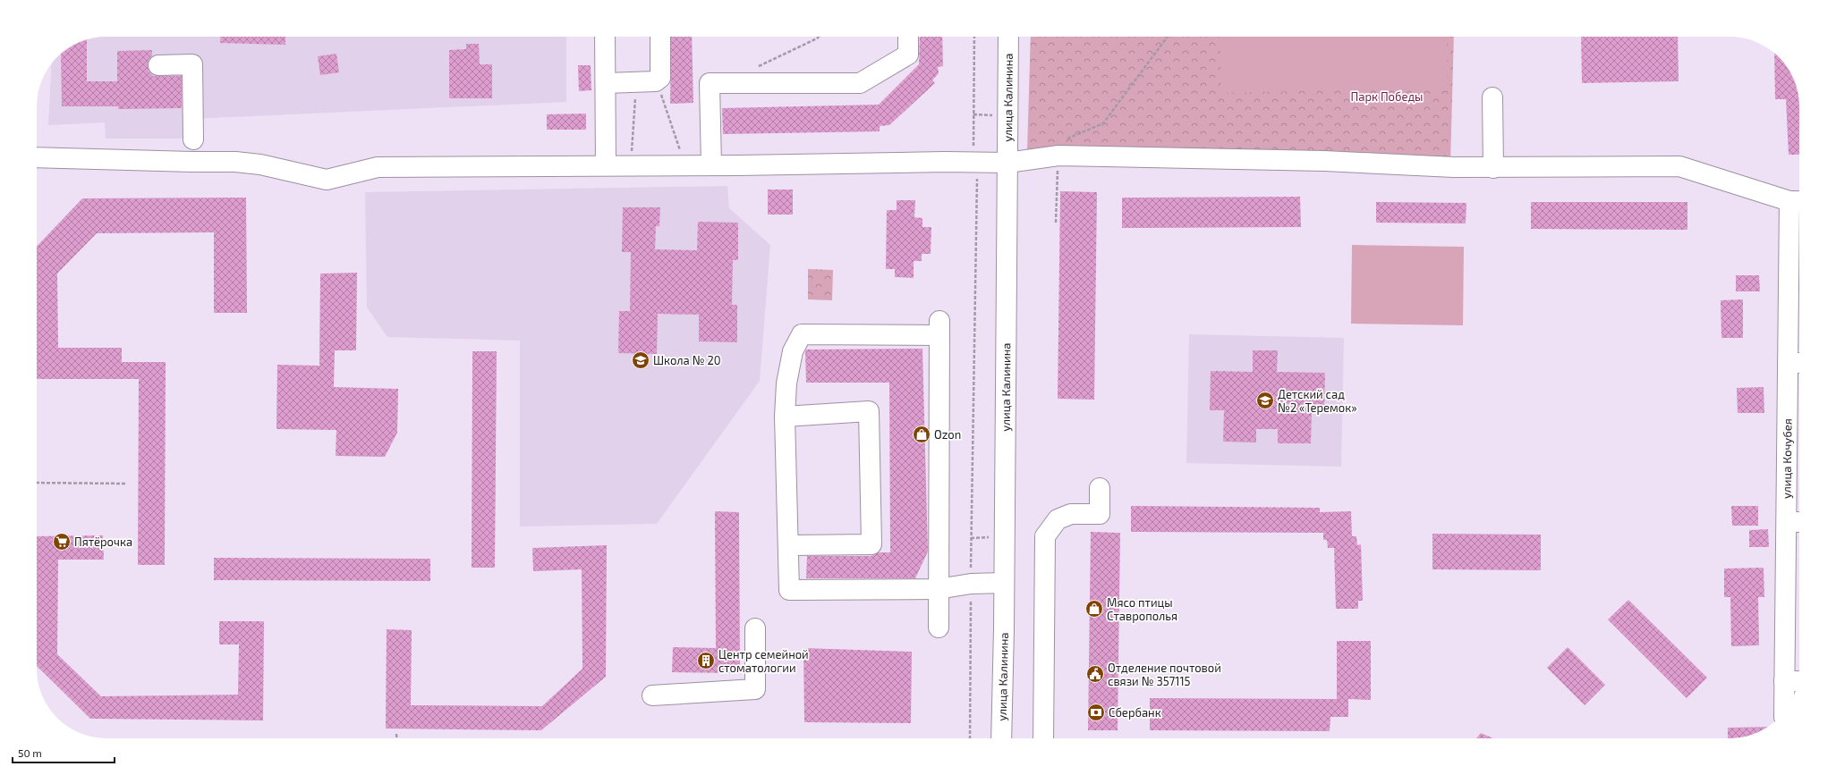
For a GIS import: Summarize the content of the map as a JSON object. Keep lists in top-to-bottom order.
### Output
{
  "streets": {
    "street": ["улица Калинина", "улица Кочубея"]
  },
  "parks": ["Парк Победы"],
  "places": {
    "school or university": ["Школа № 20", "Детский сад №2 «Теремок»"],
    "shop": ["Ozon", "Мясо птицы Ставрополья"],
    "supermarket": ["Пятёрочка"],
    "building": ["Центр cемейной cтоматологии"],
    "public building": ["Отделение почтовой связи № 357115"],
    "bank": ["Сбербанк"]
  },
  "scale_bar": "50 m"
}
